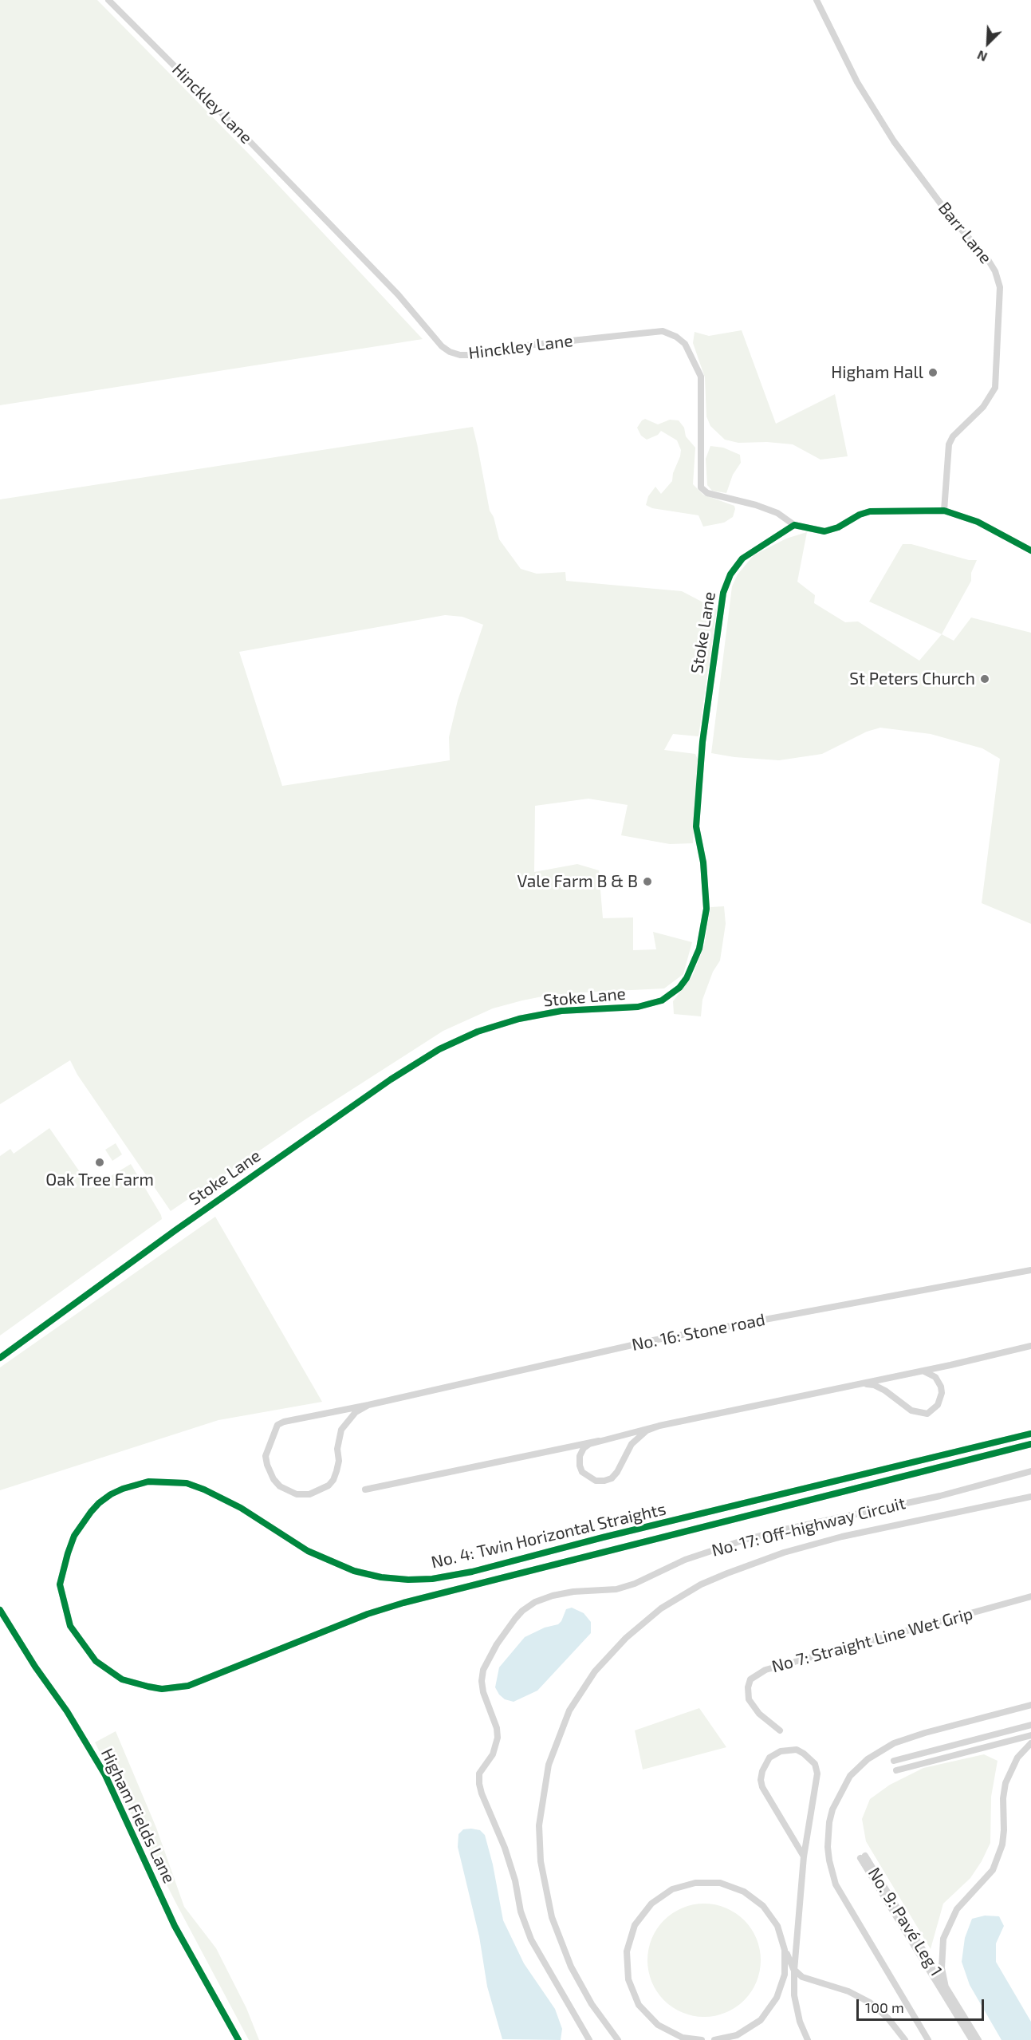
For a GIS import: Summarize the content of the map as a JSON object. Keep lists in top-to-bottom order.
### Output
{
  "streets": {
    "street": [
      "Hinckley Lane",
      "Barr Lane",
      "Stoke Lane",
      "No. 16: Stone road",
      "No. 17: Off-highway Circuit",
      "No. 4: Twin Horizontal Straights",
      "No 7: Straight Line Wet Grip",
      "Higham Fields Lane",
      "No. 9: Pavé Leg 1"
    ]
  },
  "crossings": [
    ["Hinckley Lane", "Stoke Lane"]
  ],
  "places": [
    "Higham Hall",
    "St Peters Church",
    "Vale Farm B & B",
    "Oak Tree Farm"
  ],
  "scale_bar": "100 m",
  "north": "bottom left"
}
